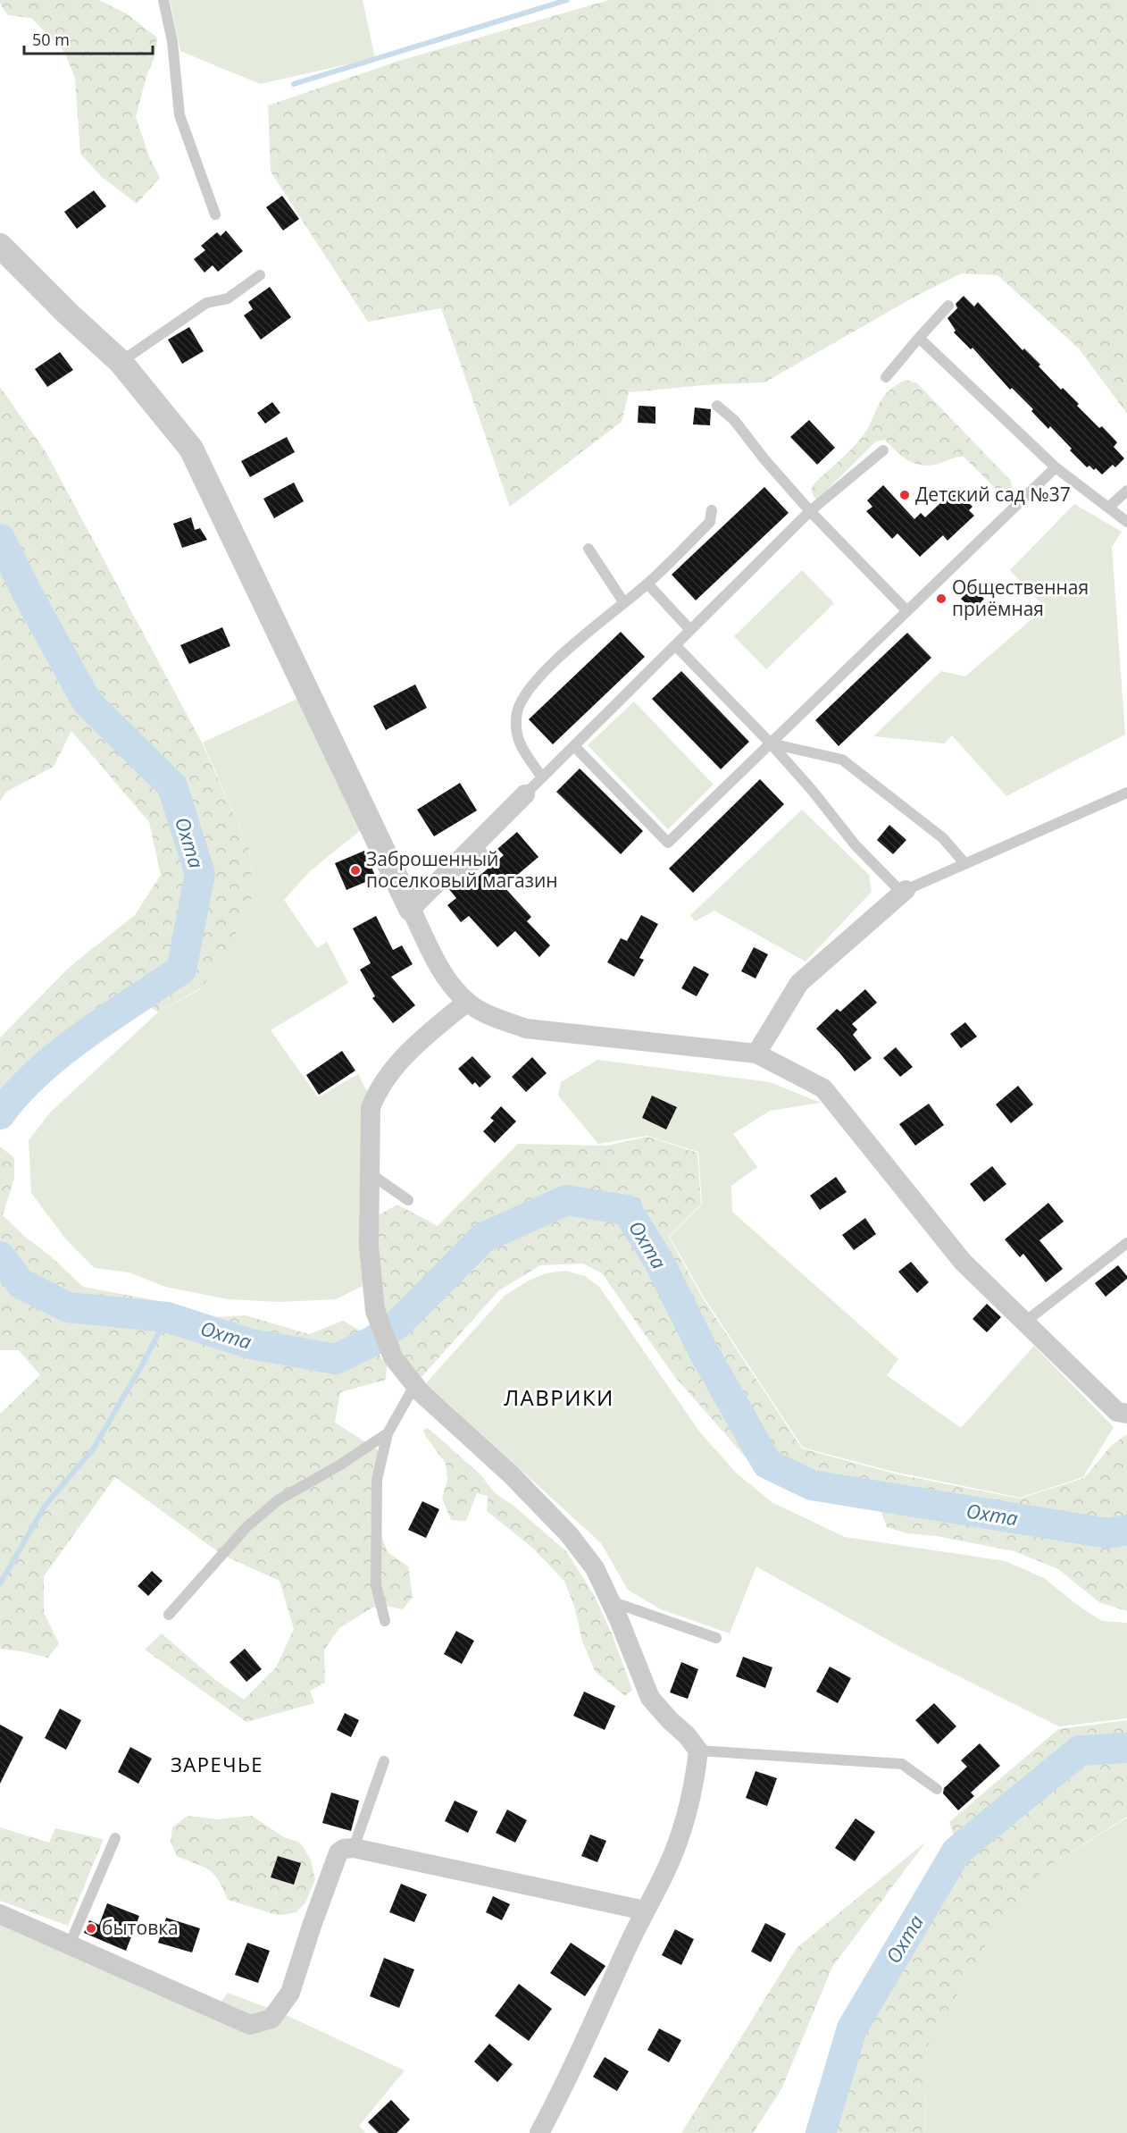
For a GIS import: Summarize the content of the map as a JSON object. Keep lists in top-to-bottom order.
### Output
{
  "districts": ["ЛАВРИКИ", "ЗАРЕЧЬЕ"],
  "water": ["Охта"],
  "places": [
    "Детский сад №37",
    "Общественная приёмная",
    "Заброшенный поселковый магазин",
    "бытовка"
  ],
  "scale_bar": "50 m"
}
